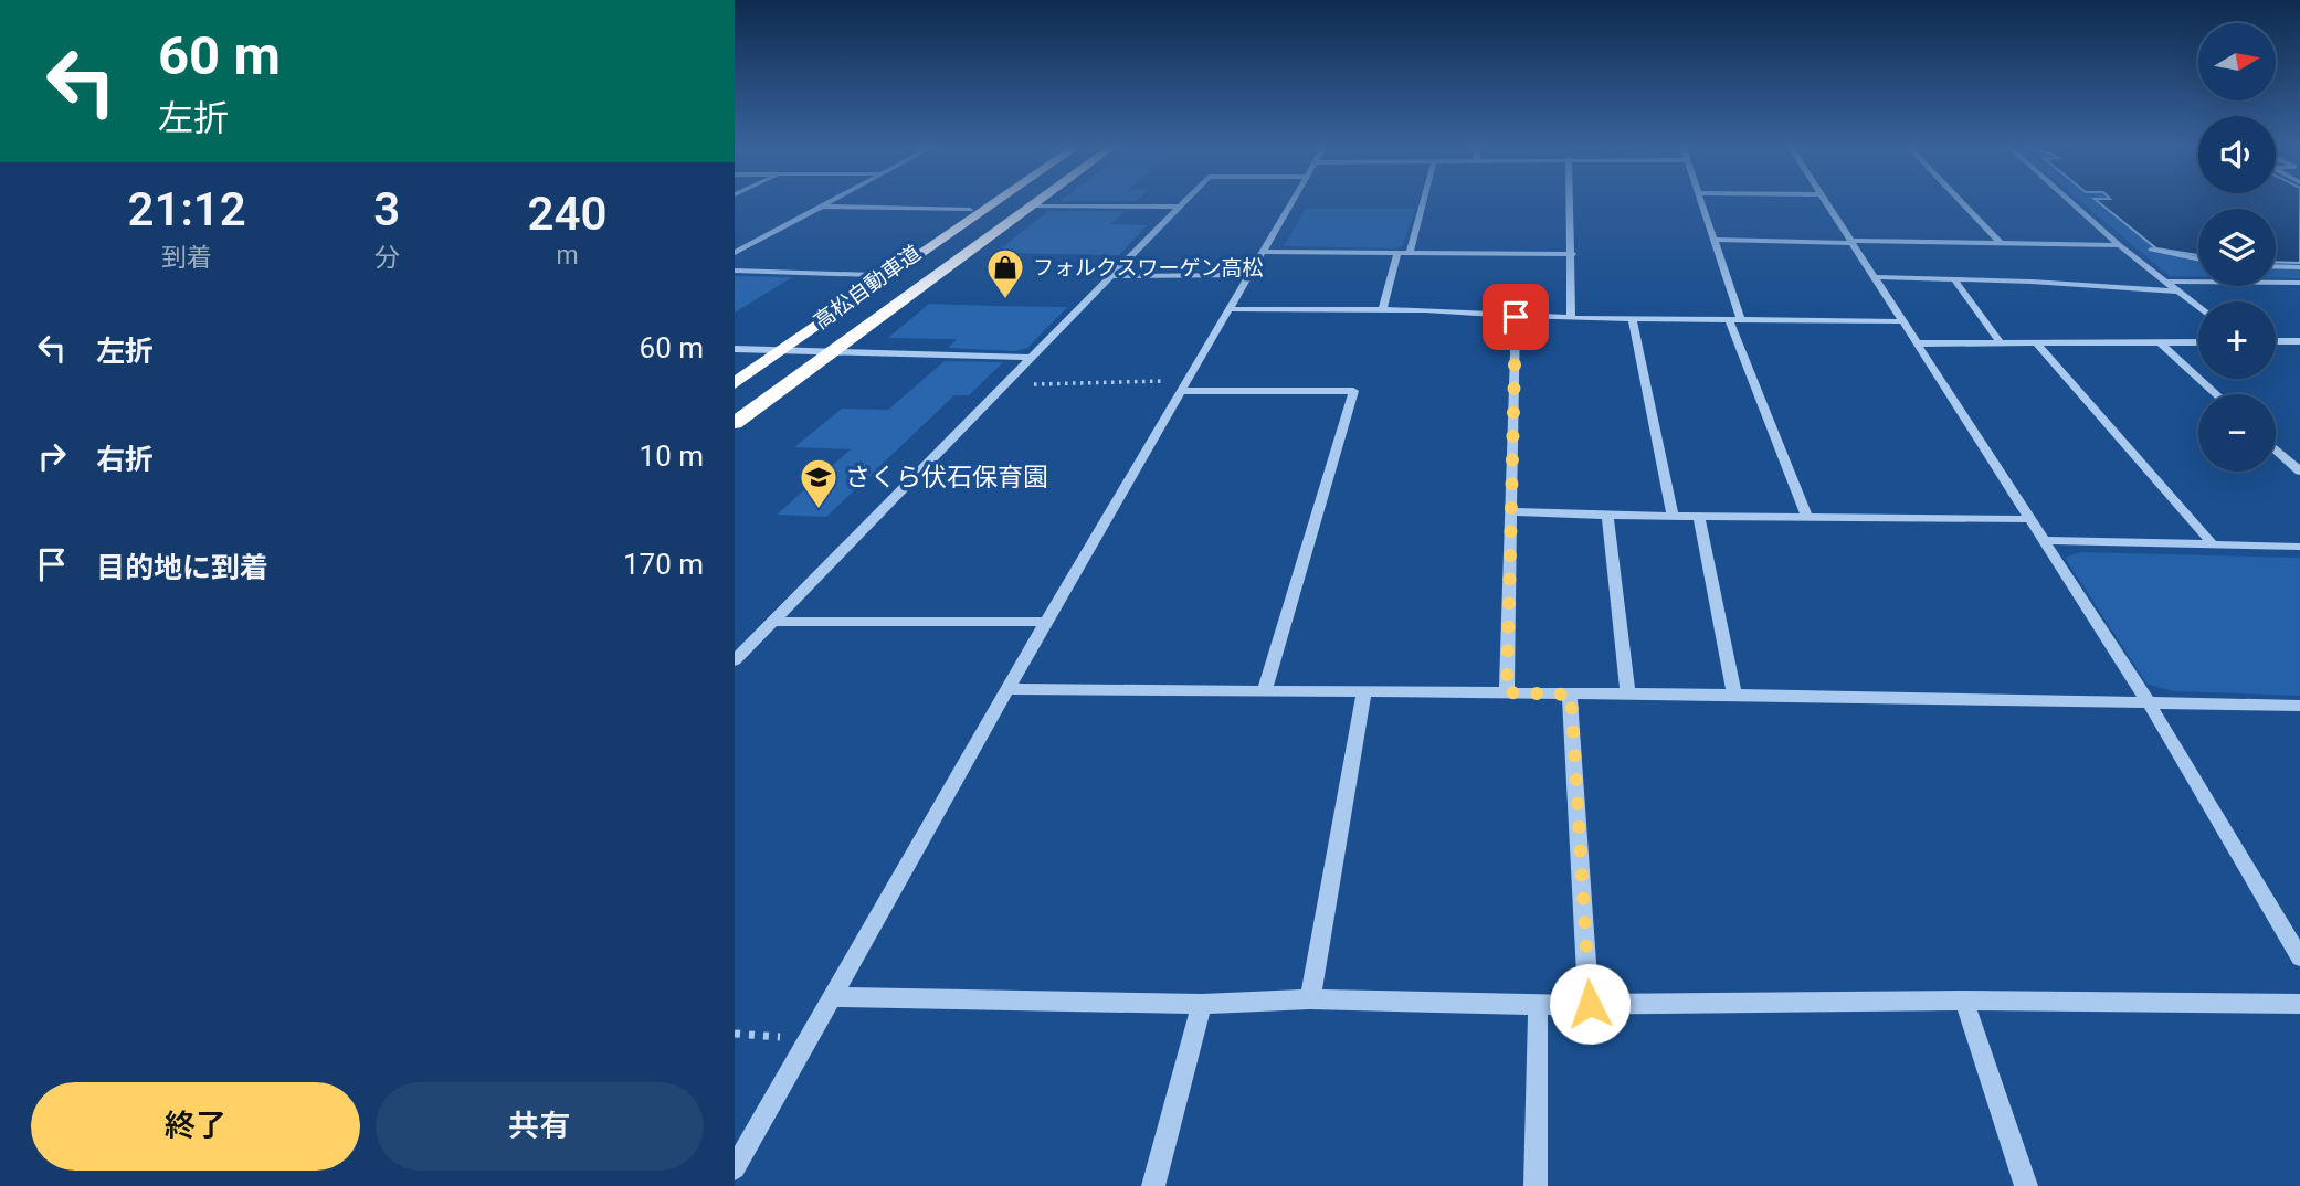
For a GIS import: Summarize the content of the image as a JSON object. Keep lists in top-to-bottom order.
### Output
{
  "streets": {
    "highway": ["高松自動車道"]
  },
  "places": {
    "shop": ["フォルクスワーゲン高松"],
    "school or university": ["さくら伏石保育園"]
  },
  "north": "right",
  "page": {
    "turn": ["60 m", "左折"],
    "map_buttons": ["+", "−"],
    "eta": [
      "21:12",
      "到着",
      "3",
      "分",
      "240",
      "m"
    ],
    "list": [
      {
        "name": "左折",
        "value": "60 m"
      },
      {
        "name": "右折",
        "value": "10 m"
      },
      {
        "name": "目的地に到着",
        "value": "170 m"
      }
    ],
    "buttons": ["終了", "共有"]
  }
}
